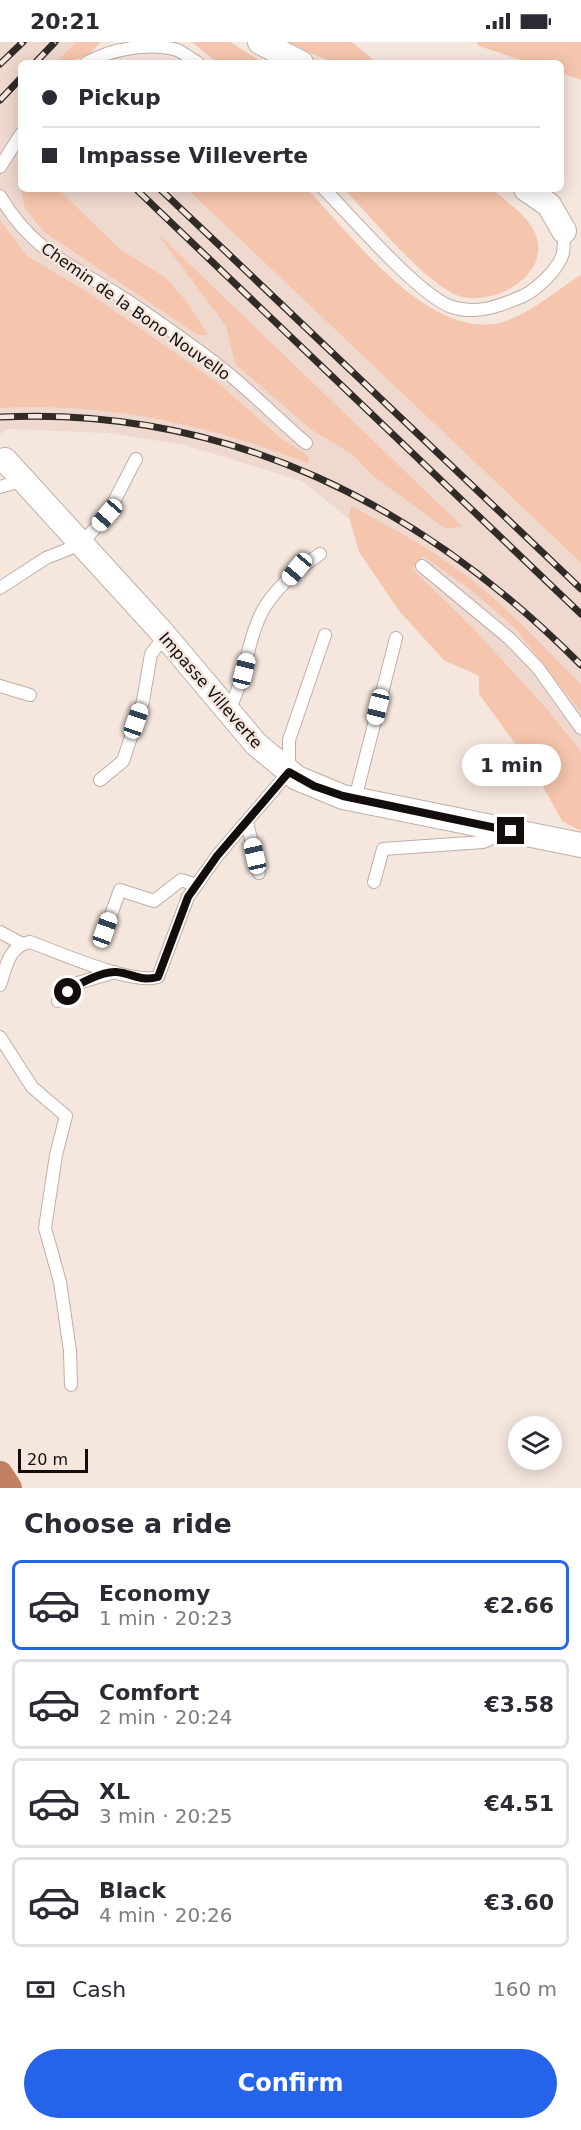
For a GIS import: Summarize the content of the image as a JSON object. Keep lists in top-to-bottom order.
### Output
{
  "streets": {
    "street": ["Impasse Villeverte"],
    "lane": ["Chemin de la Bono Nouvello"]
  },
  "scale_bar": "20 m",
  "page": {
    "status": "20:21",
    "banner": ["Pickup", "Impasse Villeverte"],
    "bubble": "1 min",
    "scale": "20 m",
    "heading": "Choose a ride",
    "list": [
      {
        "name": "Economy",
        "note": "1 min · 20:23",
        "value": "€2.66"
      },
      {
        "name": "Comfort",
        "note": "2 min · 20:24",
        "value": "€3.58"
      },
      {
        "name": "XL",
        "note": "3 min · 20:25",
        "value": "€4.51"
      },
      {
        "name": "Black",
        "note": "4 min · 20:26",
        "value": "€3.60"
      }
    ],
    "pay": ["Cash", "160 m"],
    "buttons": "Confirm"
  }
}
